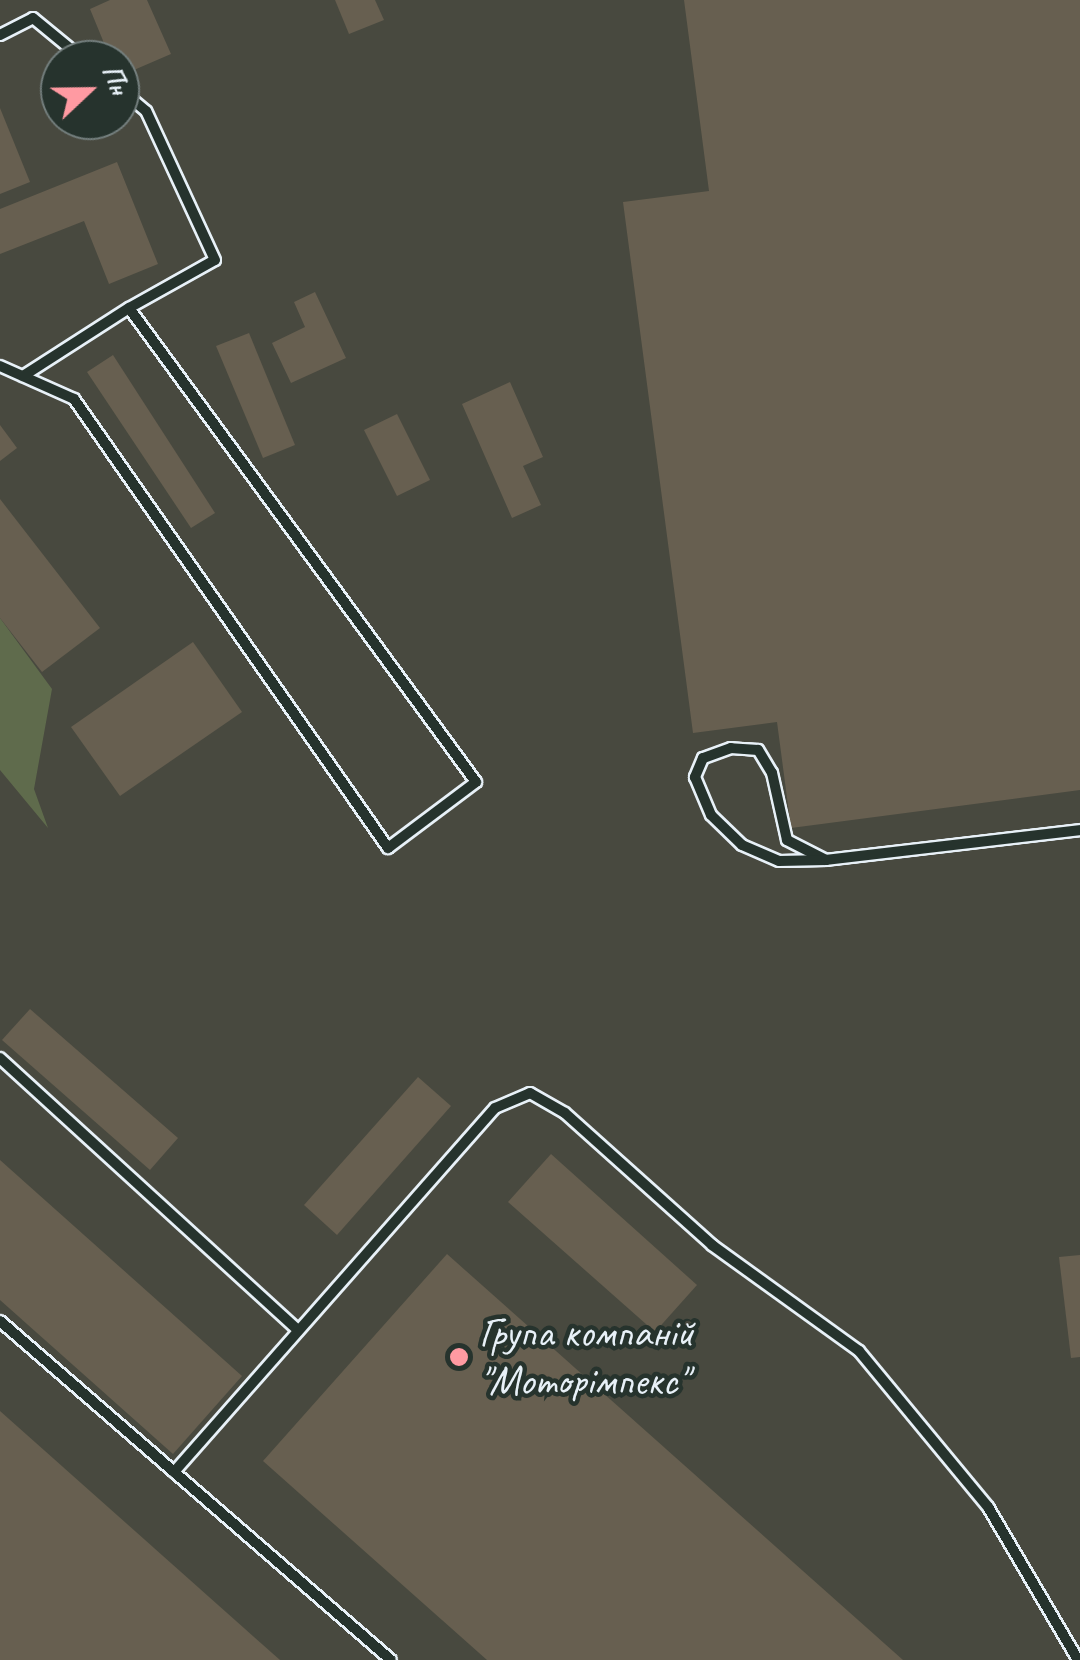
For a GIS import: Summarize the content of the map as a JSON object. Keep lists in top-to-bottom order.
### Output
{
  "places": ["Група компаній \"Моторімпекс\""],
  "north": "right"
}
